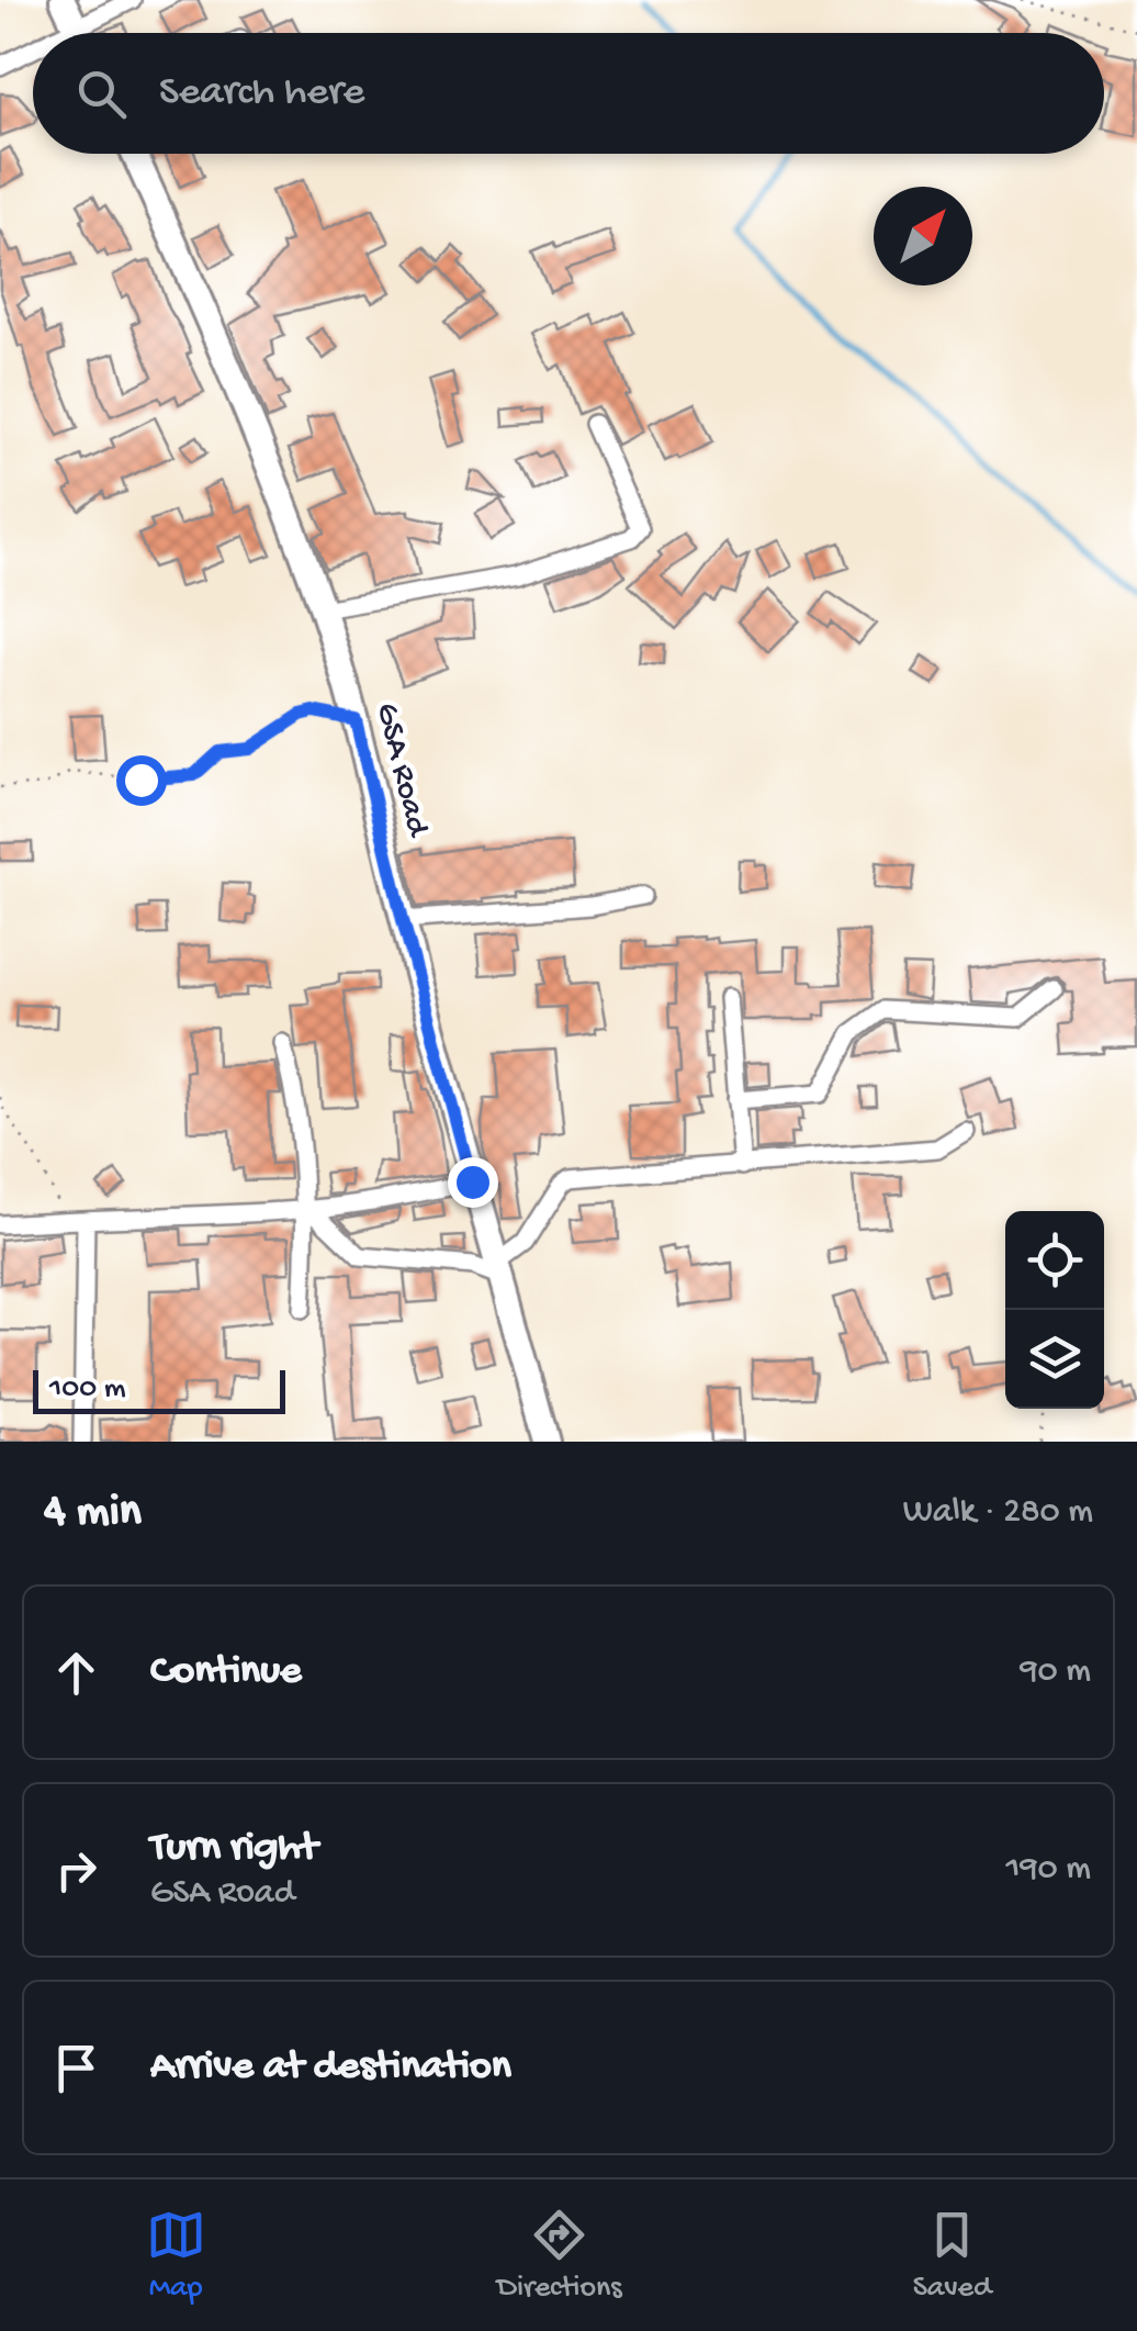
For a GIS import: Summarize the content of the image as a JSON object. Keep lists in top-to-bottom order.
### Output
{
  "streets": {
    "street": ["GSA Road"]
  },
  "scale_bar": "100 m",
  "north": "top right",
  "page": {
    "search": "Search here",
    "scale": "100 m",
    "heading": ["4 min", "Walk · 280 m"],
    "list": [
      ["Continue", "90 m"],
      ["Turn right", "GSA Road", "190 m"],
      "Arrive at destination"
    ],
    "nav": ["Map", "Directions", "Saved"]
  }
}
